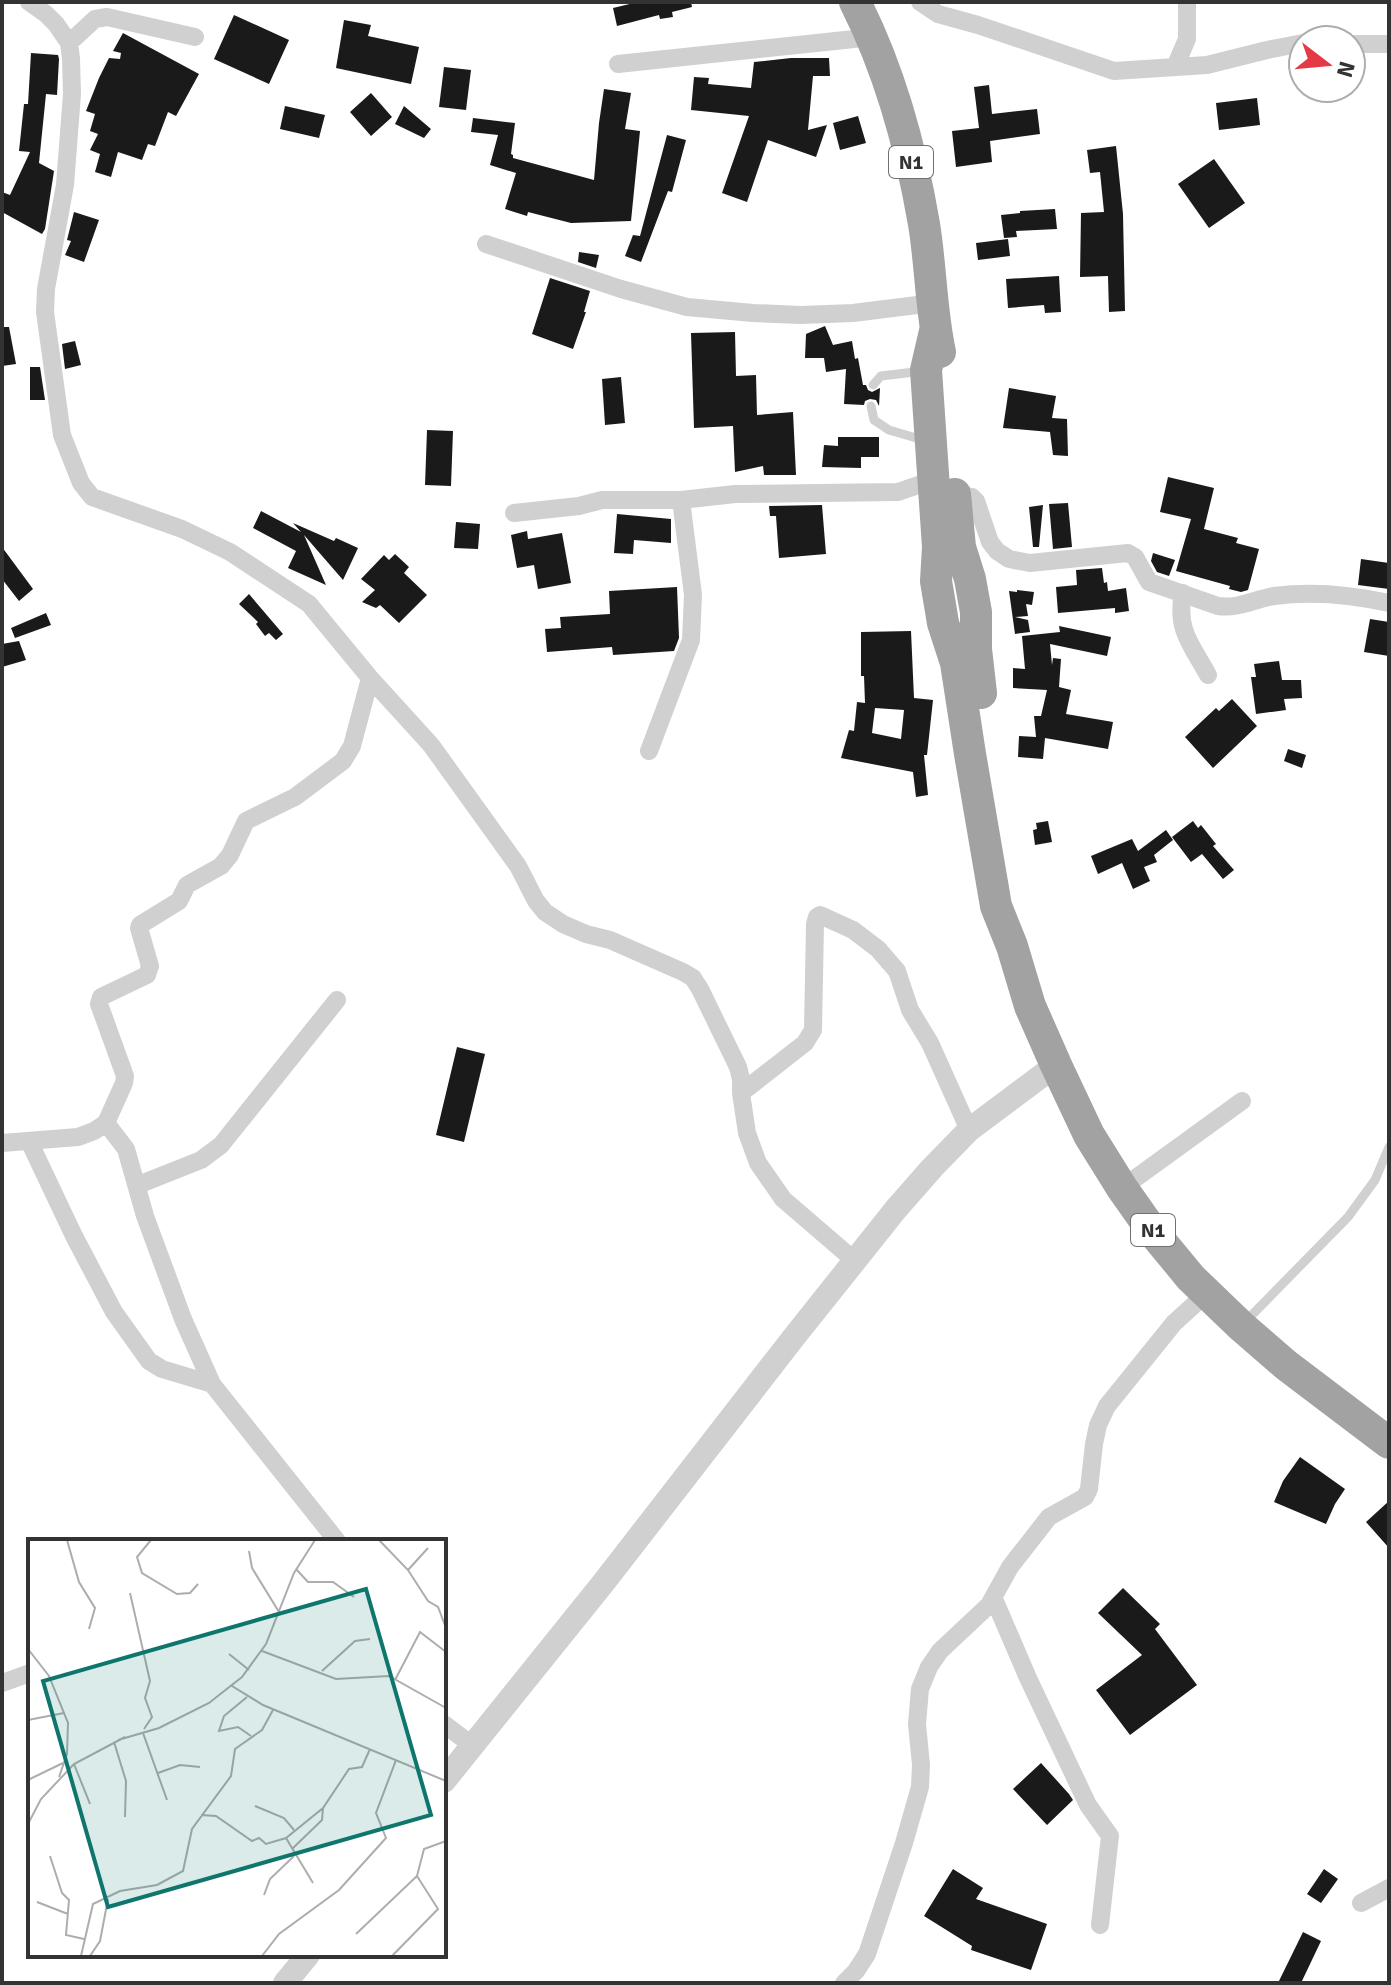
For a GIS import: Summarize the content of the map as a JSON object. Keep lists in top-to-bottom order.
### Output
{
  "streets": {
    "highway": ["N1"]
  },
  "north": "right"
}
